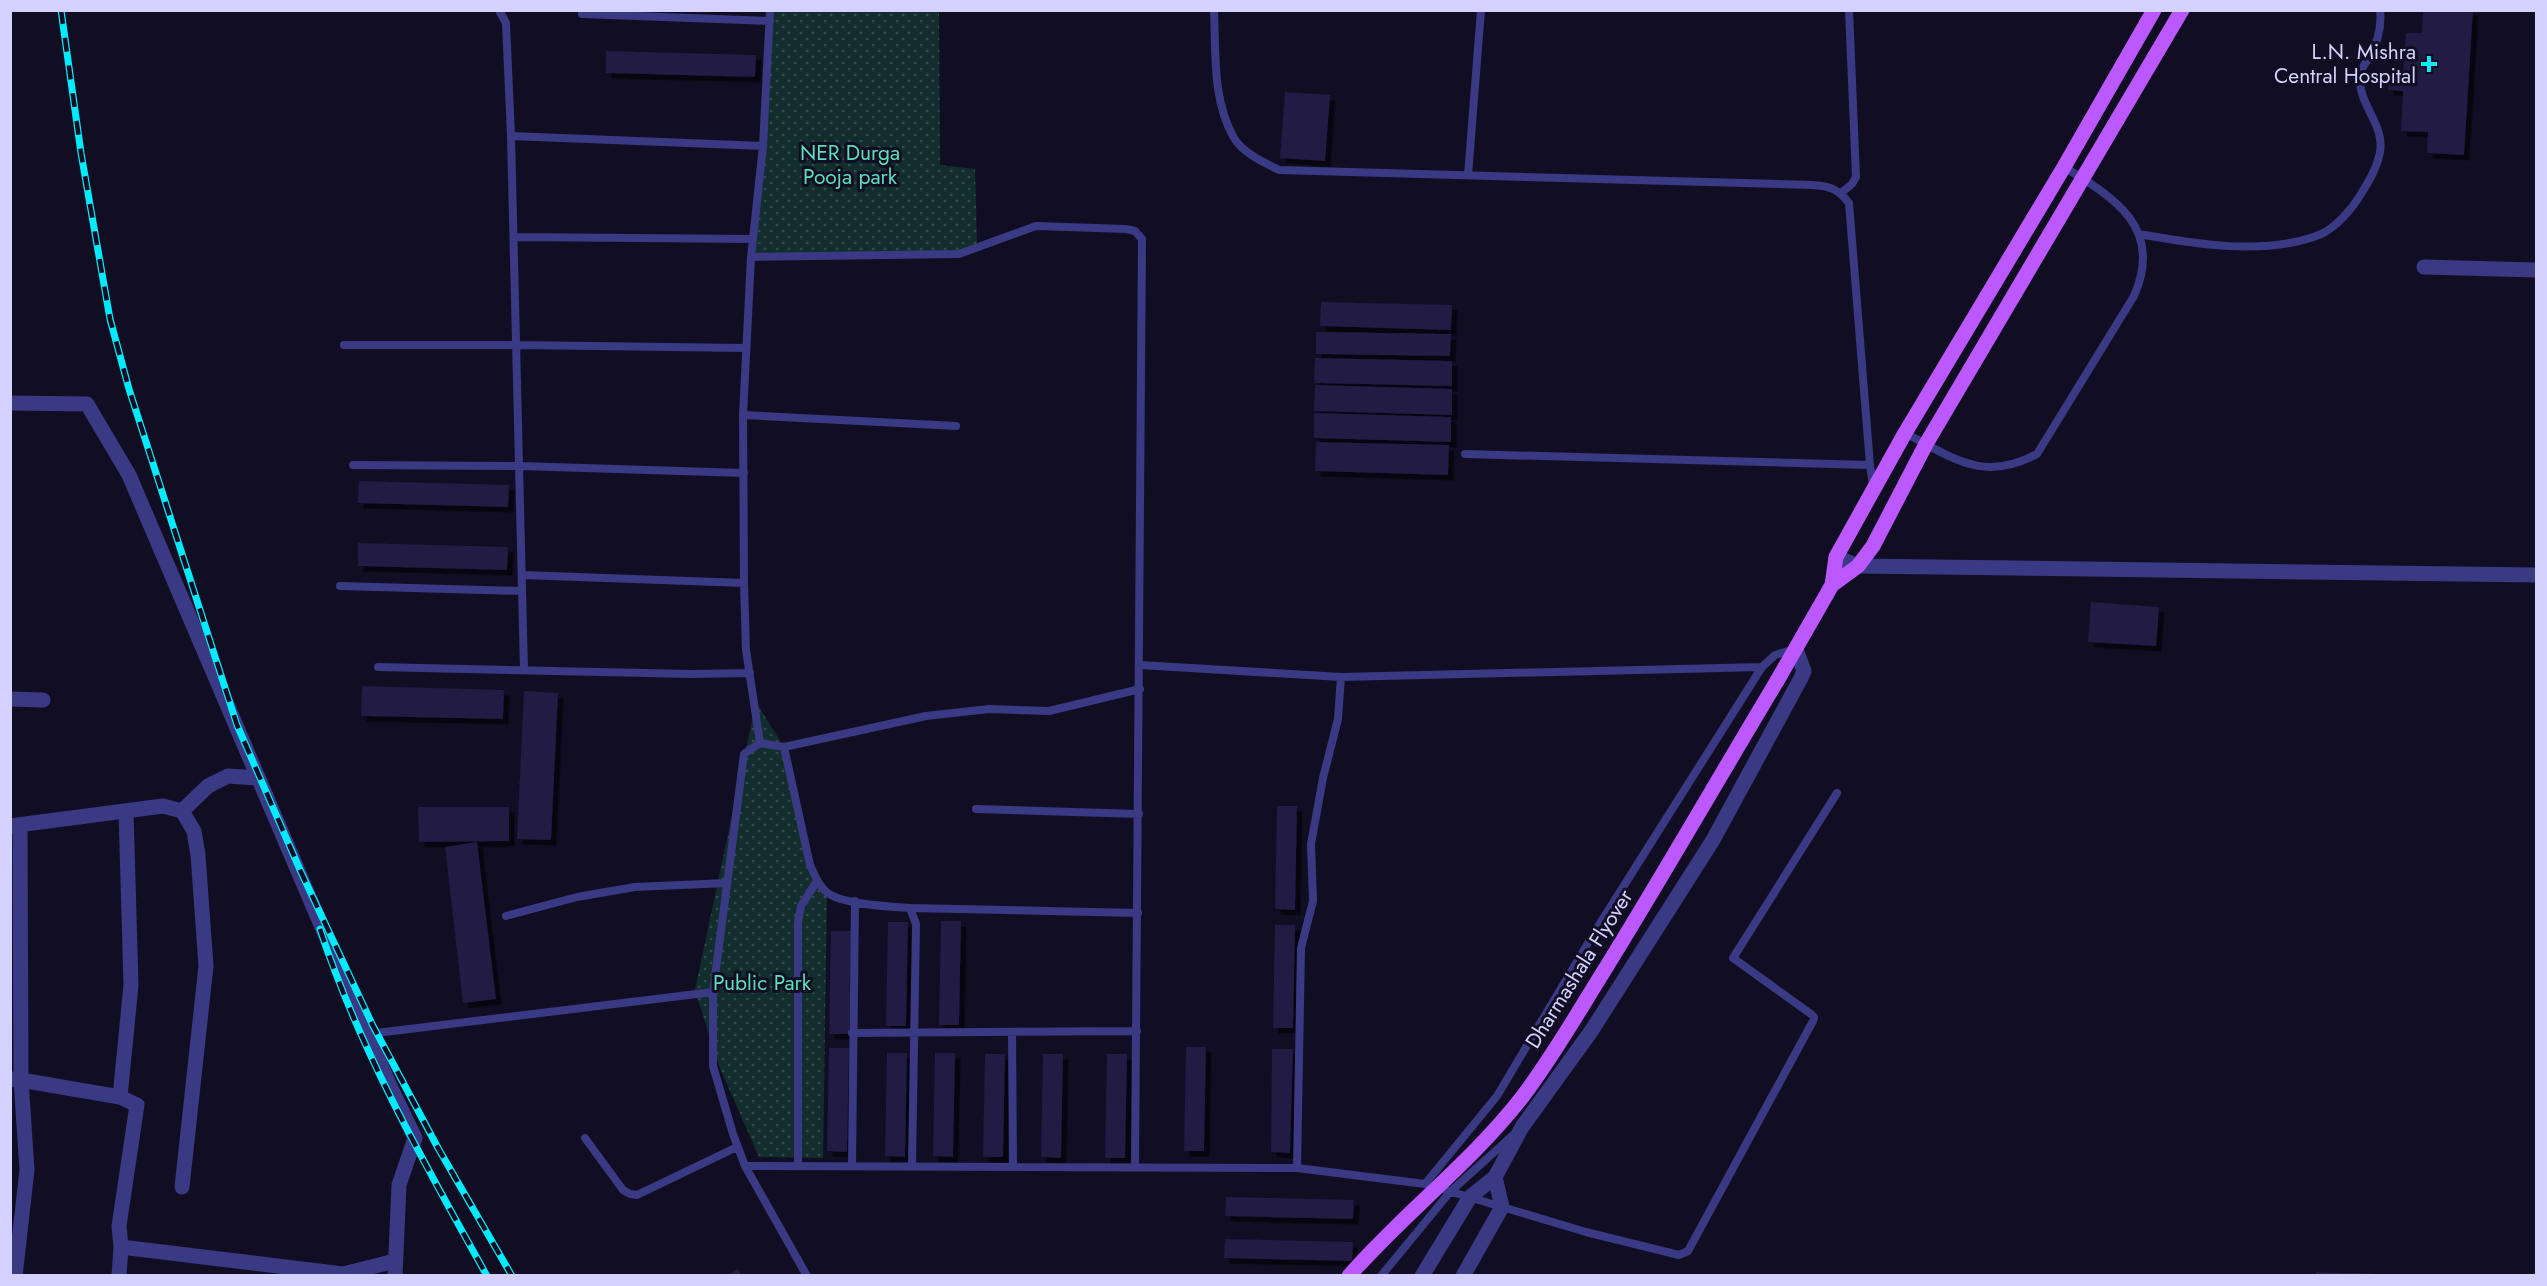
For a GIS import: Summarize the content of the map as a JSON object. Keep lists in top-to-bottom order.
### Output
{
  "streets": {
    "main road": ["Dharmashala Flyover"]
  },
  "parks": ["NER Durga Pooja park", "Public Park"],
  "places": {
    "health": ["L.N. Mishra Central Hospital"]
  }
}
